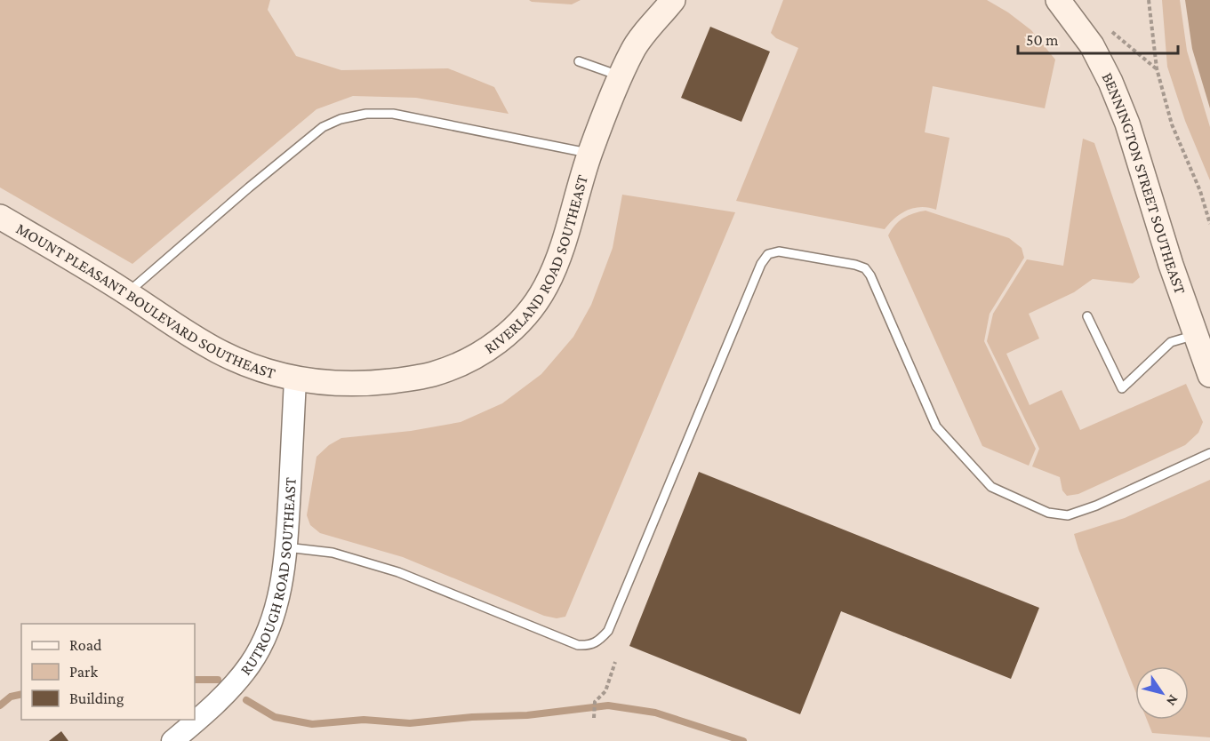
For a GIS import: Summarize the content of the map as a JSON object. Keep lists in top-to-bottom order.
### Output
{
  "streets": {
    "main road": ["BENNINGTON STREET SOUTHEAST", "RIVERLAND ROAD SOUTHEAST", "MOUNT PLEASANT BOULEVARD SOUTHEAST"],
    "street": ["RUTROUGH ROAD SOUTHEAST"]
  },
  "crossings": [
    ["RIVERLAND ROAD SOUTHEAST", "MOUNT PLEASANT BOULEVARD SOUTHEAST"],
    ["RIVERLAND ROAD SOUTHEAST", "RUTROUGH ROAD SOUTHEAST"],
    ["MOUNT PLEASANT BOULEVARD SOUTHEAST", "RUTROUGH ROAD SOUTHEAST"]
  ],
  "legend": ["Road", "Park", "Building"],
  "scale_bar": "50 m",
  "north": "bottom right"
}
